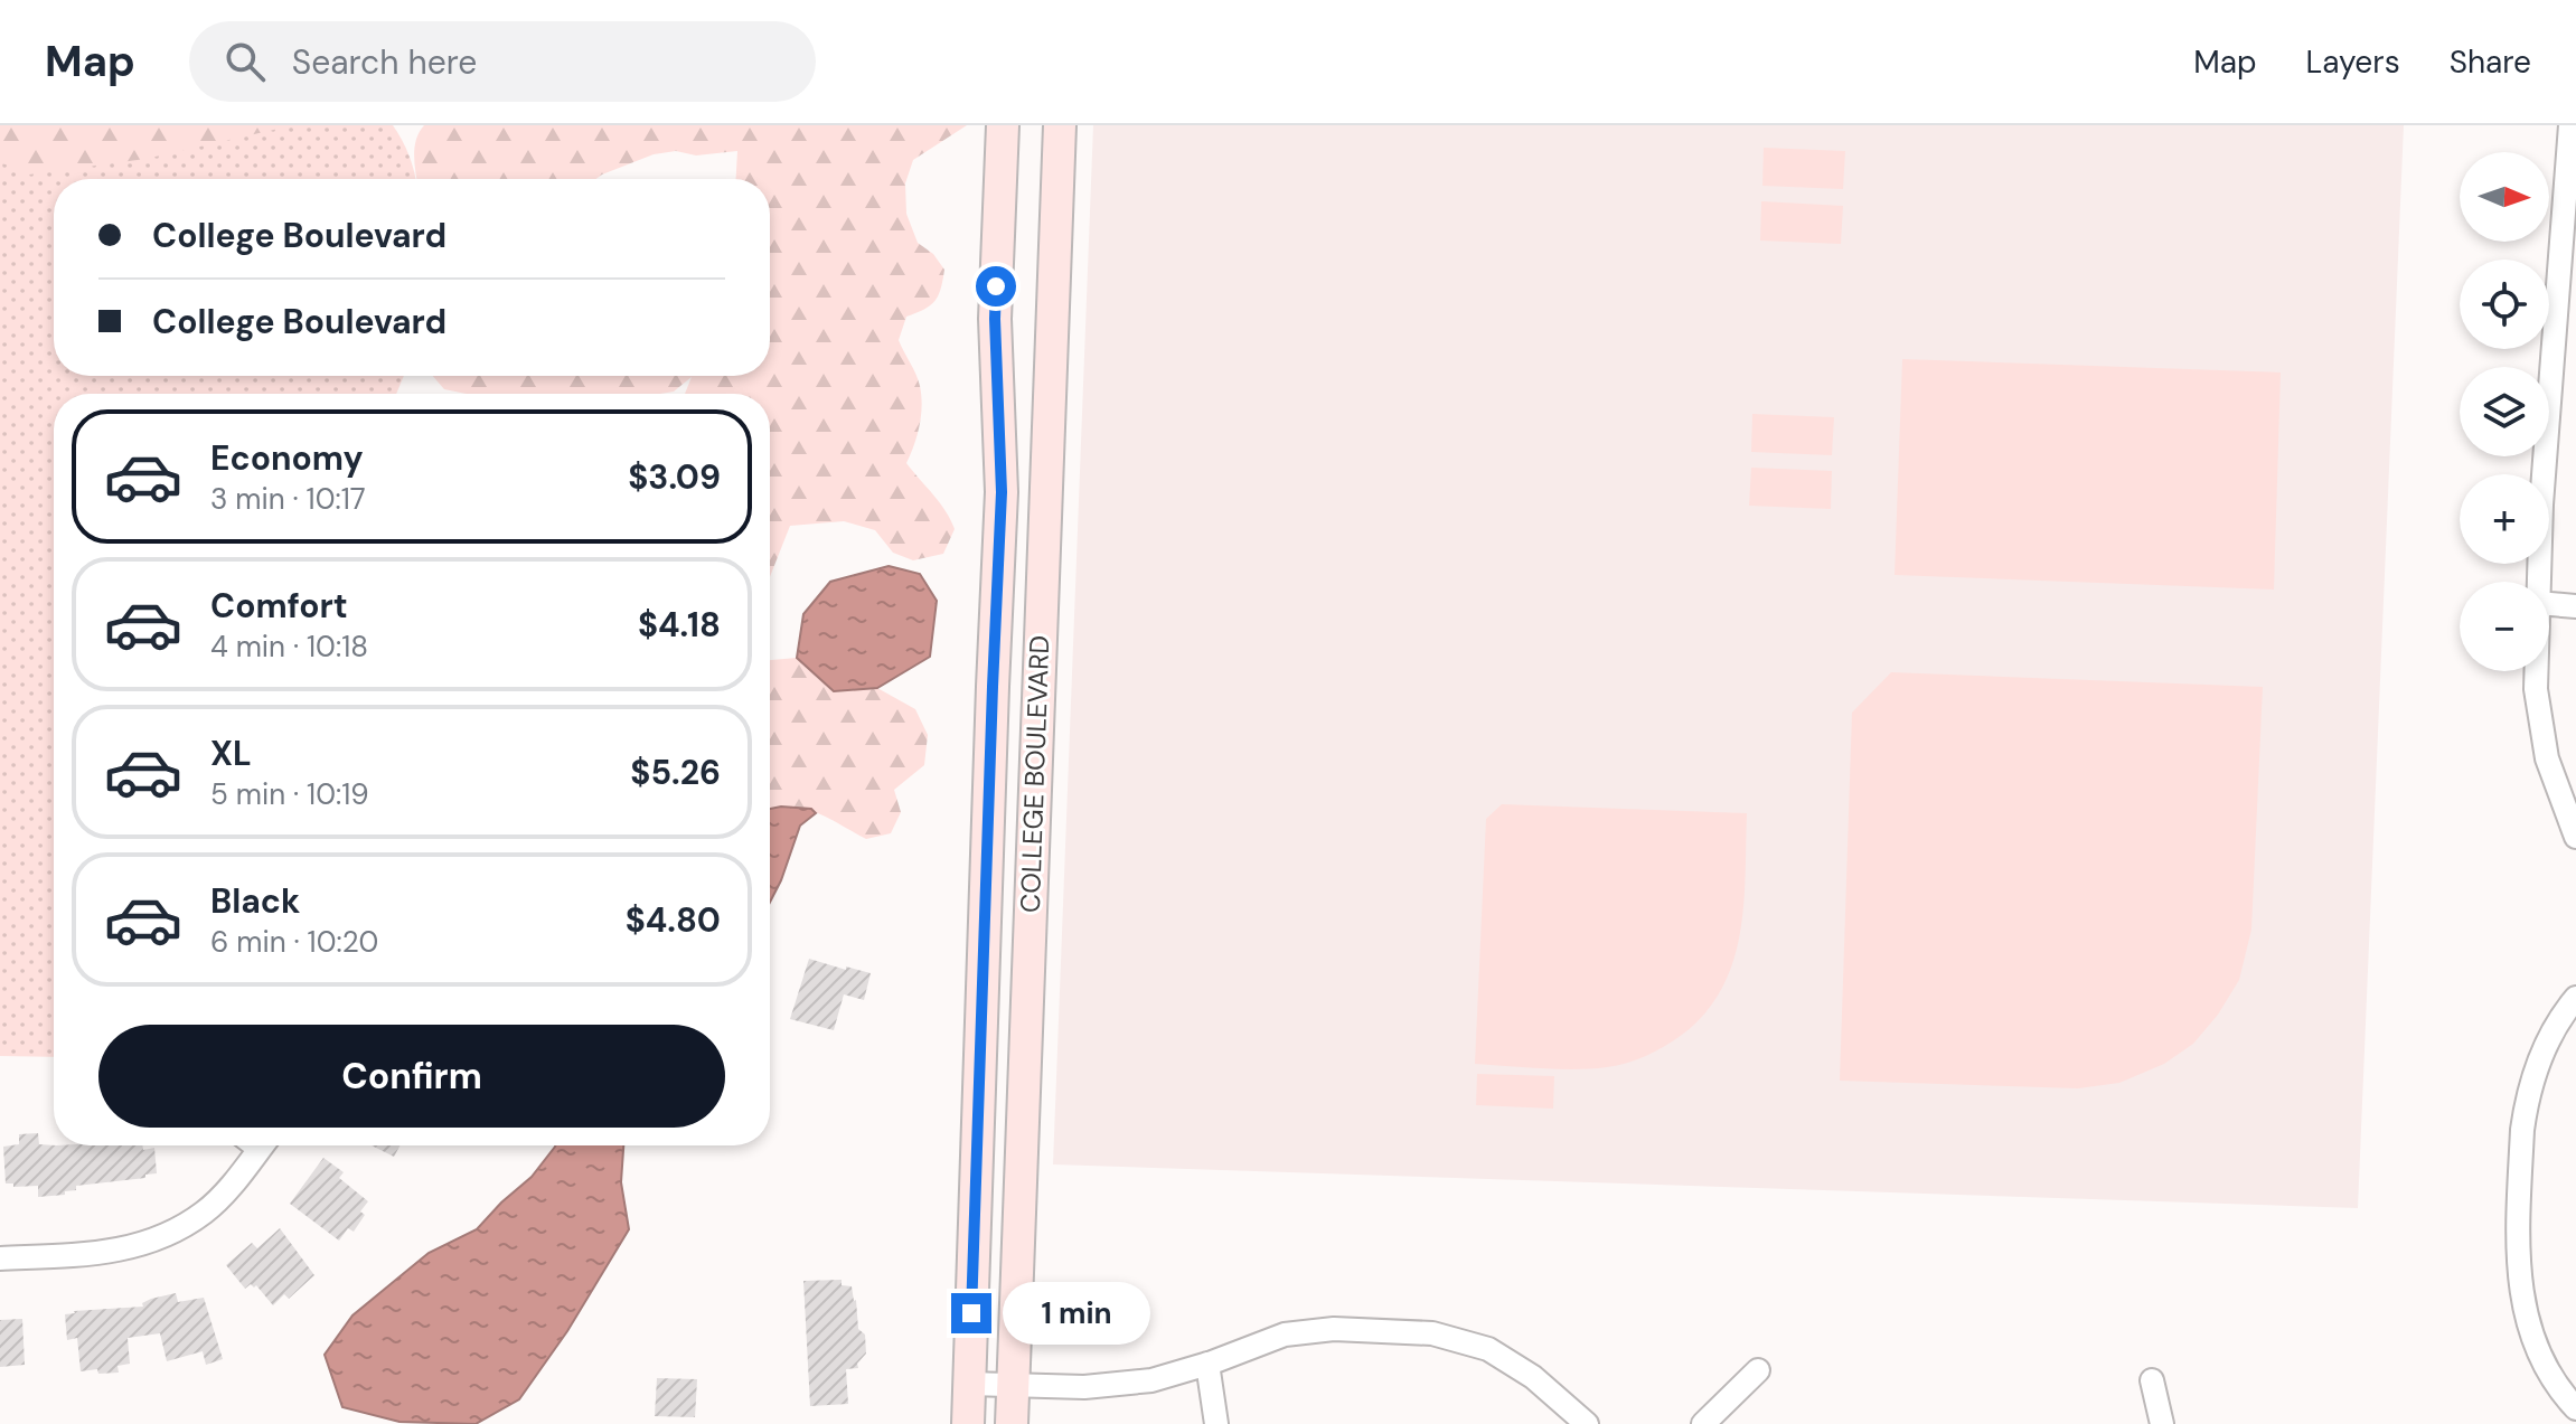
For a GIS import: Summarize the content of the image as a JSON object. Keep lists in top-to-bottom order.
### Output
{
  "streets": {
    "main road": ["COLLEGE BOULEVARD"]
  },
  "north": "right",
  "page": {
    "header": "Map",
    "search": "Search here",
    "nav": ["Map", "Layers", "Share"],
    "map_buttons": ["+", "−"],
    "banner": ["College Boulevard", "College Boulevard"],
    "list": [
      {
        "name": "Economy",
        "note": "3 min · 10:17",
        "value": "$3.09"
      },
      {
        "name": "Comfort",
        "note": "4 min · 10:18",
        "value": "$4.18"
      },
      {
        "name": "XL",
        "note": "5 min · 10:19",
        "value": "$5.26"
      },
      {
        "name": "Black",
        "note": "6 min · 10:20",
        "value": "$4.80"
      }
    ],
    "buttons": "Confirm",
    "bubble": "1 min"
  }
}
